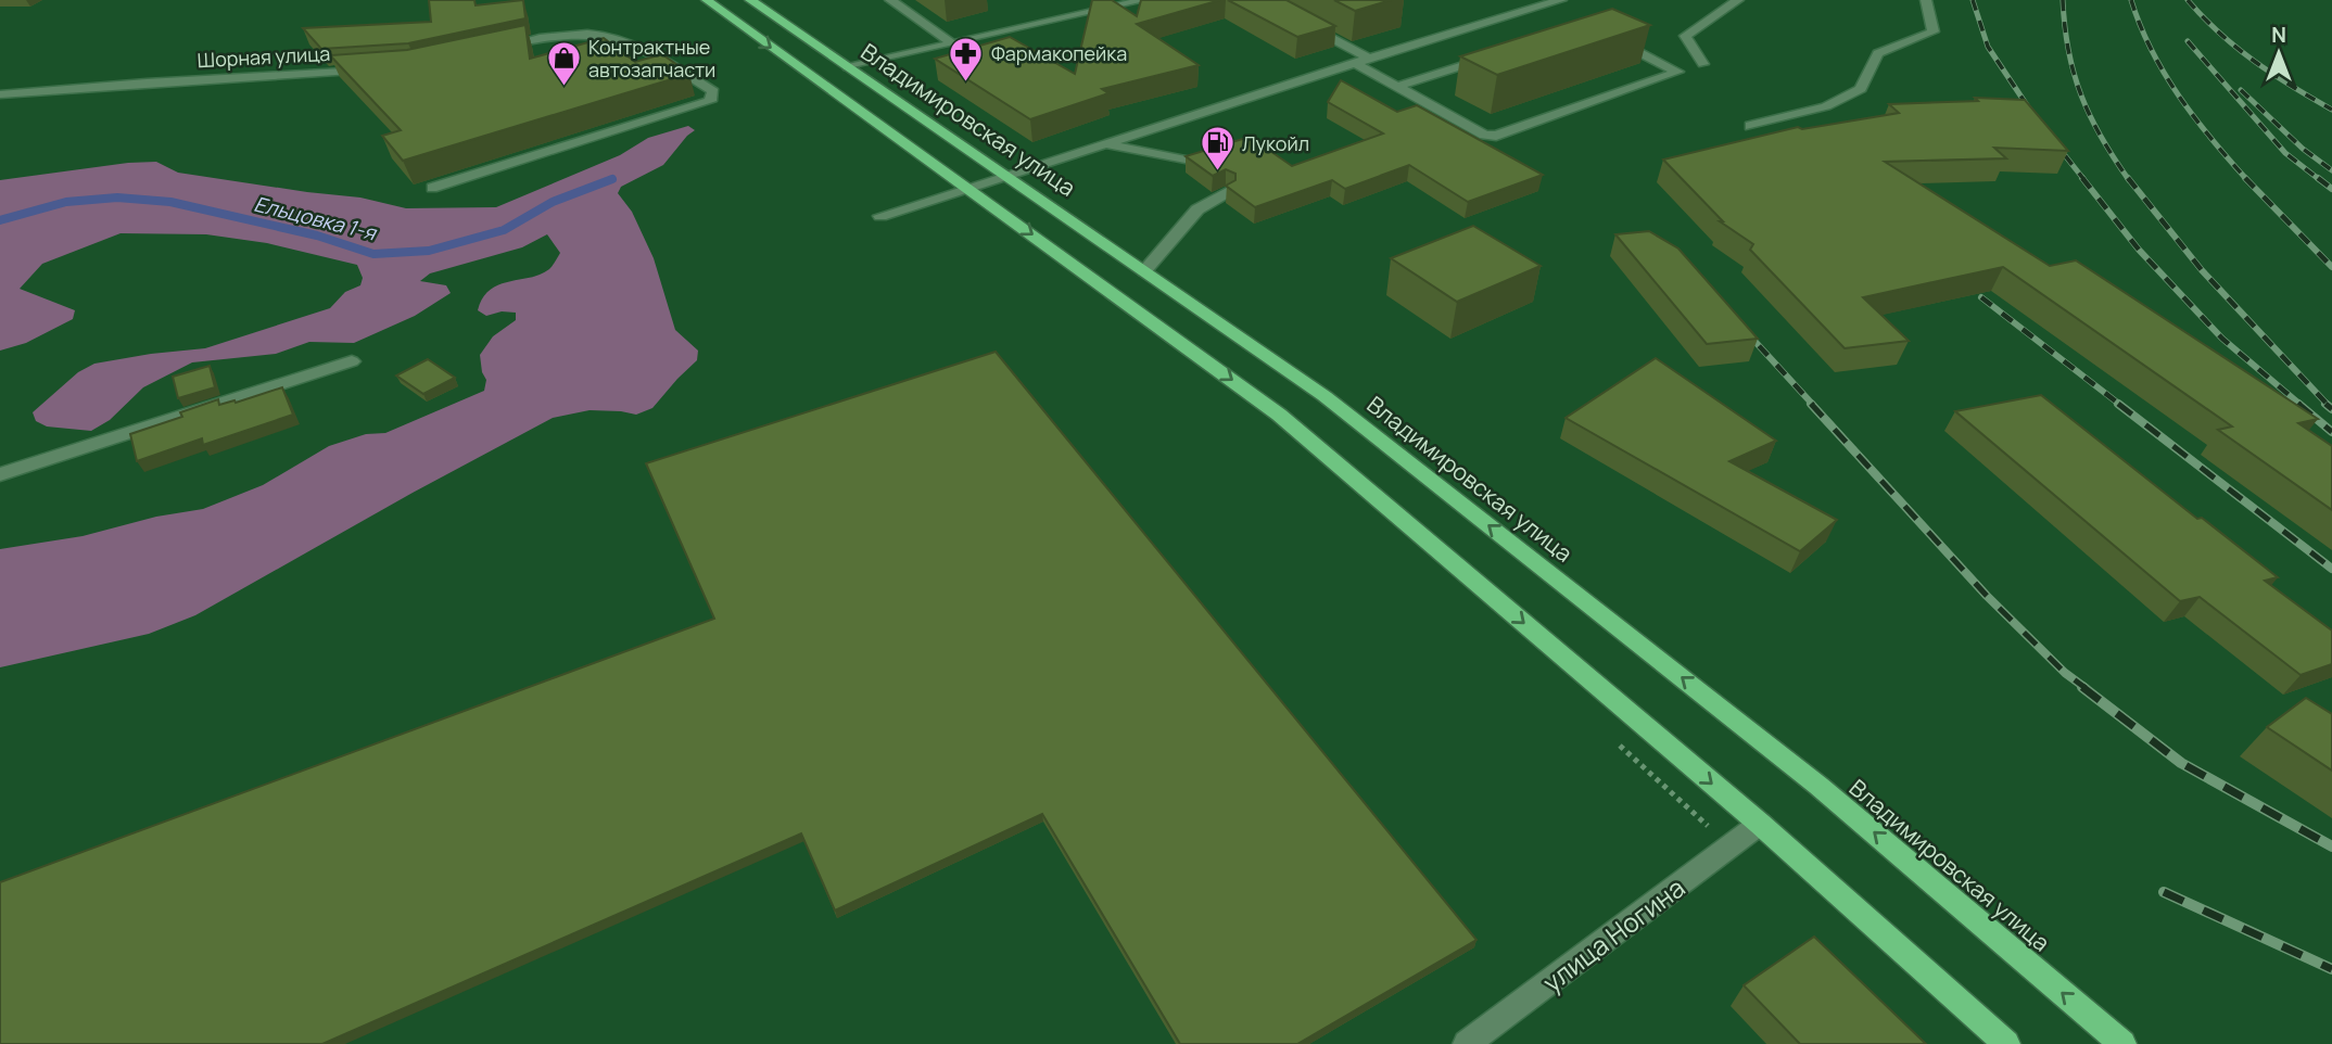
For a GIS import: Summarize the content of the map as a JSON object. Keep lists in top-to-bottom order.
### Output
{
  "streets": {
    "main road": ["Владимировская улица"],
    "street": ["Шорная улица", "улица Ногина"]
  },
  "water": ["Ельцовка 1-я"],
  "places": {
    "pharmacy": ["Фармакопейка"],
    "shop": ["Контрактные автозапчасти"],
    "fuel station": ["Лукойл"]
  },
  "north": "top"
}
